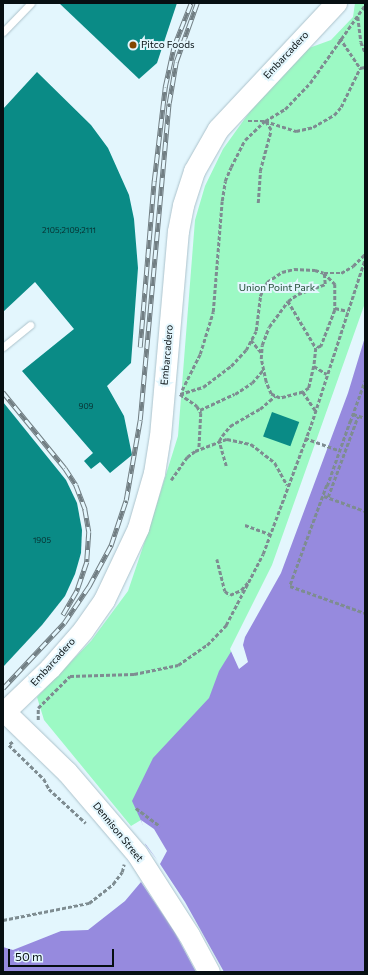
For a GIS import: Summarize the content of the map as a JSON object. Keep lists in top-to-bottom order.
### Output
{
  "streets": {
    "main road": ["Embarcadero", "Dennison Street"]
  },
  "crossings": [
    ["Embarcadero", "Dennison Street"]
  ],
  "parks": ["Union Point Park"],
  "places": ["Pitco Foods"],
  "house_numbers": ["2105;2109;2111", "909", "1905"],
  "scale_bar": "50 m"
}
